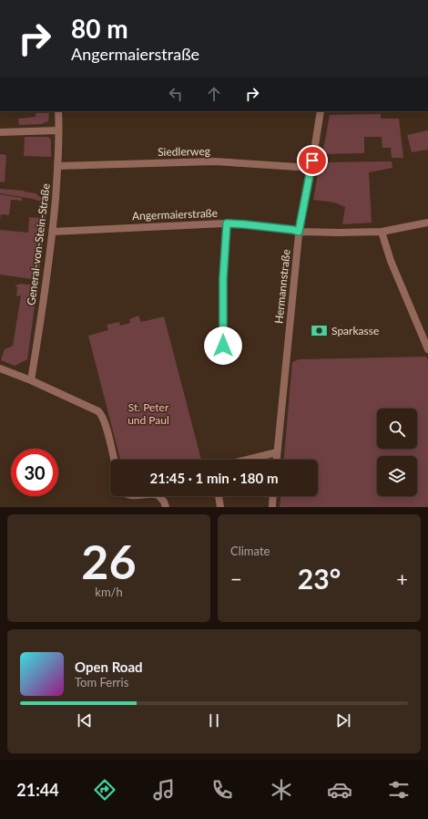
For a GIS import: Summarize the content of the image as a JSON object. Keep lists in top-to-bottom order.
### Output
{
  "streets": {
    "street": [
      "Siedlerweg",
      "Angermaierstraße",
      "General-von-Stein-Straße",
      "Hermannstraße"
    ]
  },
  "crossings": [
    ["Siedlerweg", "General-von-Stein-Straße"],
    ["Siedlerweg", "Hermannstraße"],
    ["Angermaierstraße", "General-von-Stein-Straße"],
    ["Angermaierstraße", "Hermannstraße"]
  ],
  "parks": ["St. Peter und Paul"],
  "places": {
    "bank": ["Sparkasse"]
  },
  "page": {
    "turn": ["80 m", "Angermaierstraße"],
    "limit": "30",
    "trip": "21:45 · 1 min · 180 m",
    "tile": [
      ["26", "km/h"],
      "Climate"
    ],
    "heat": ["−", "23°", "+"],
    "song": ["Open Road", "Tom Ferris"],
    "tabs": "21:44"
  }
}
